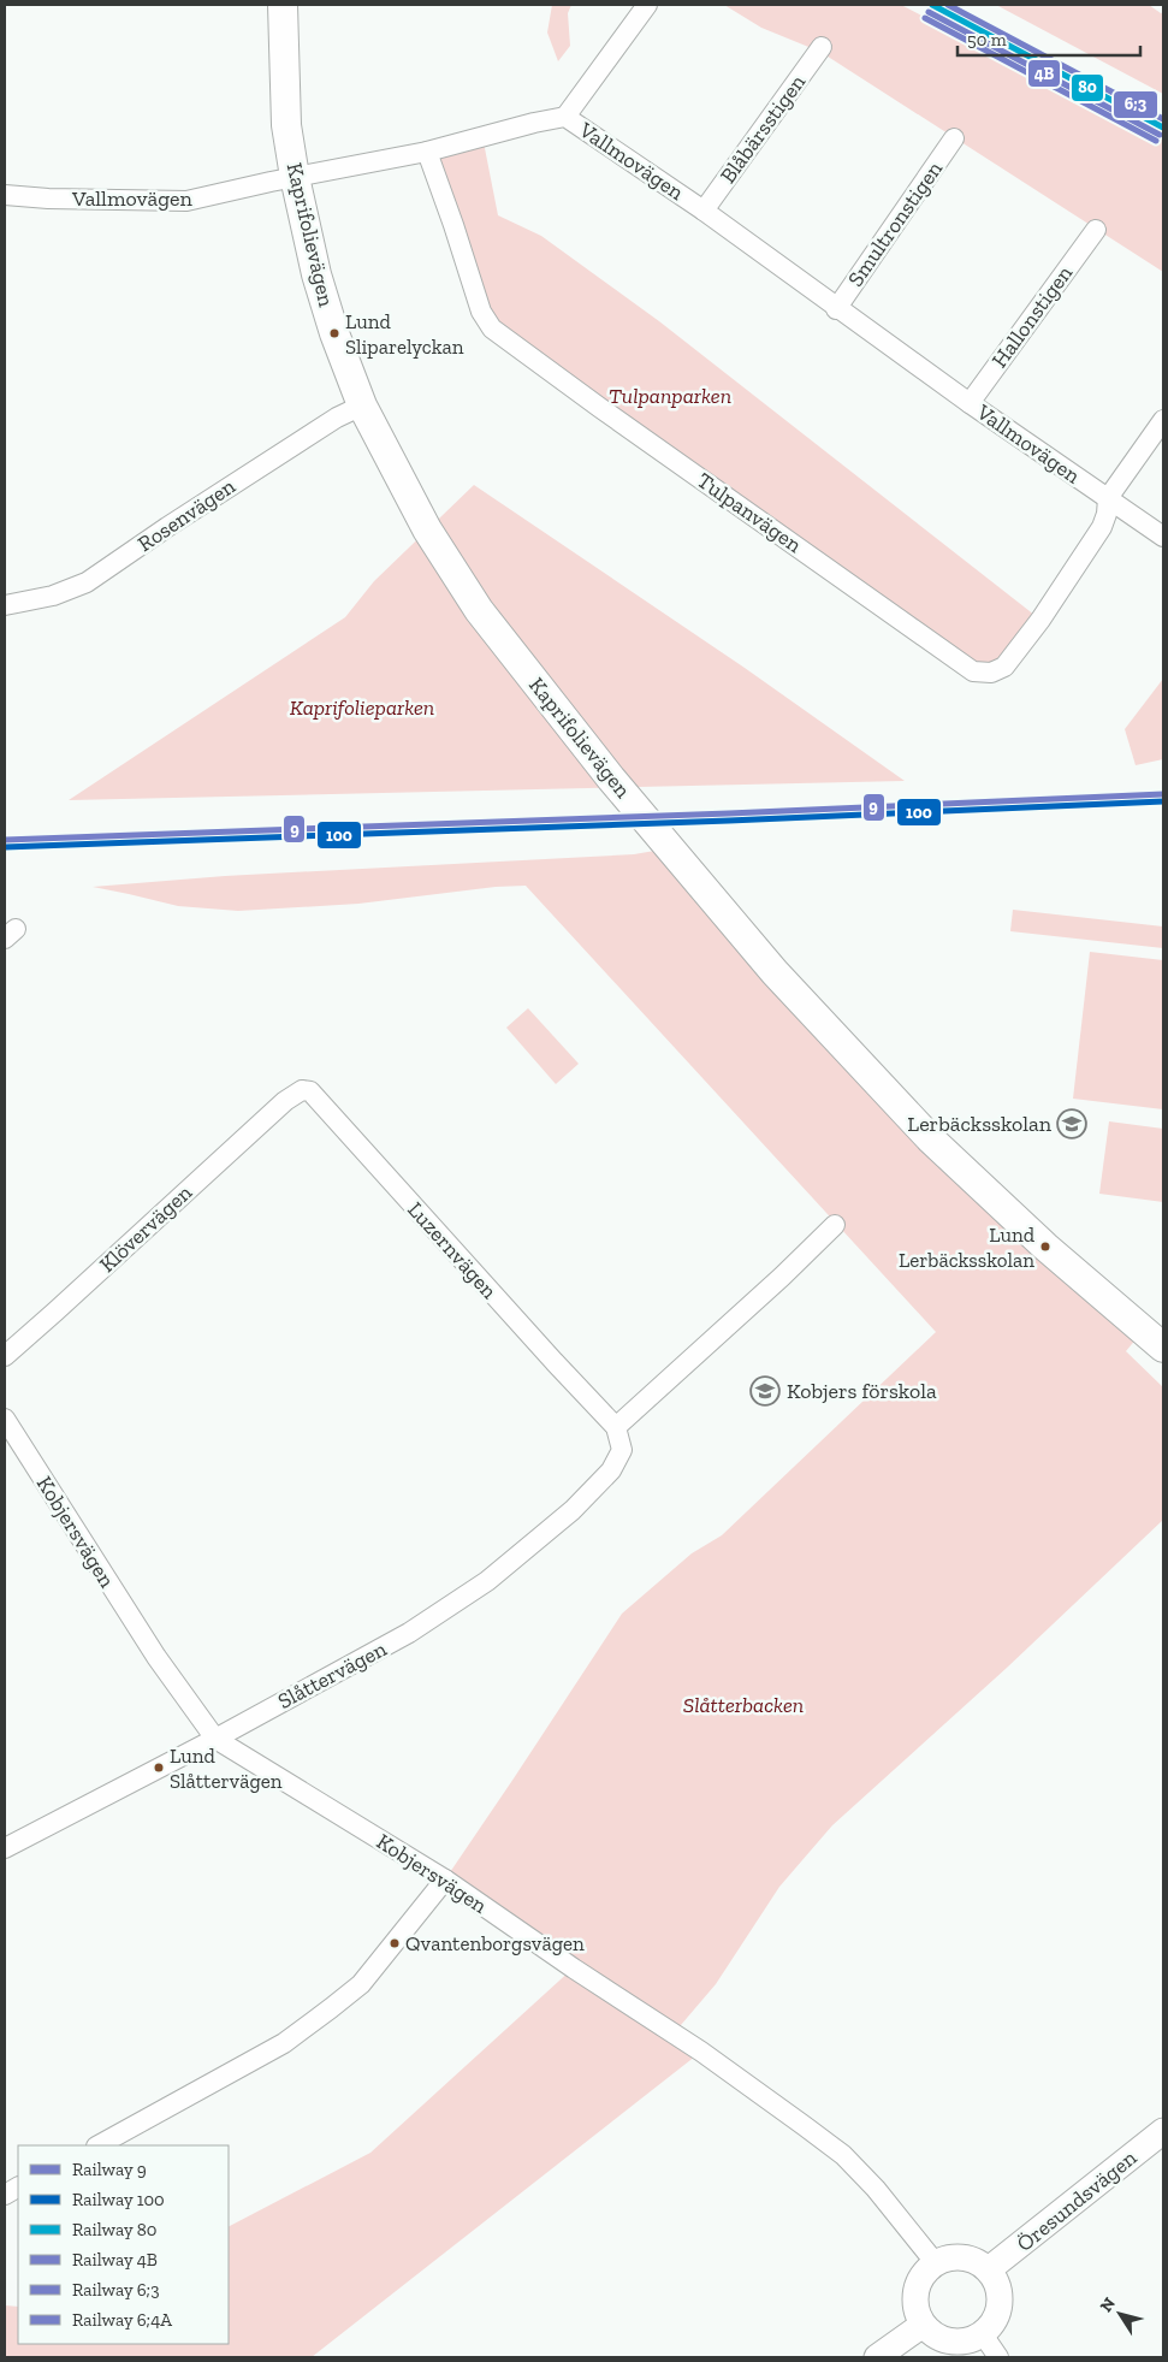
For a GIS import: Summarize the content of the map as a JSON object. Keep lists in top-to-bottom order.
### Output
{
  "streets": {
    "main road": ["Kaprifolievägen"],
    "street": [
      "Blåbärsstigen",
      "Vallmovägen",
      "Smultronstigen",
      "Hallonstigen",
      "Tulpanvägen",
      "Rosenvägen",
      "Klövervägen",
      "Luzernvägen",
      "Kobjersvägen",
      "Slåttervägen",
      "Öresundsvägen"
    ]
  },
  "crossings": [
    ["Blåbärsstigen", "Vallmovägen"],
    ["Vallmovägen", "Smultronstigen"],
    ["Vallmovägen", "Kaprifolievägen"],
    ["Vallmovägen", "Hallonstigen"],
    ["Vallmovägen", "Tulpanvägen"],
    ["Kaprifolievägen", "Rosenvägen"],
    ["Klövervägen", "Luzernvägen"],
    ["Luzernvägen", "Slåttervägen"],
    ["Kobjersvägen", "Slåttervägen"],
    ["Kobjersvägen", "Öresundsvägen"]
  ],
  "parks": ["Tulpanparken", "Kaprifolieparken", "Slåtterbacken"],
  "places": {
    "other": [
      "Lund Sliparelyckan",
      "Lund Lerbäcksskolan",
      "Lund Slåttervägen",
      "Qvantenborgsvägen"
    ],
    "school or university": ["Lerbäcksskolan", "Kobjers förskola"]
  },
  "lines": [
    "rail line 80",
    "rail line 6;3",
    "rail line 4B",
    "rail line 6;4A",
    "rail line 9",
    "rail line 100"
  ],
  "legend": [
    "Railway 9",
    "Railway 100",
    "Railway 80",
    "Railway 4B",
    "Railway 6;3",
    "Railway 6;4A"
  ],
  "scale_bar": "50 m",
  "north": "top left"
}
